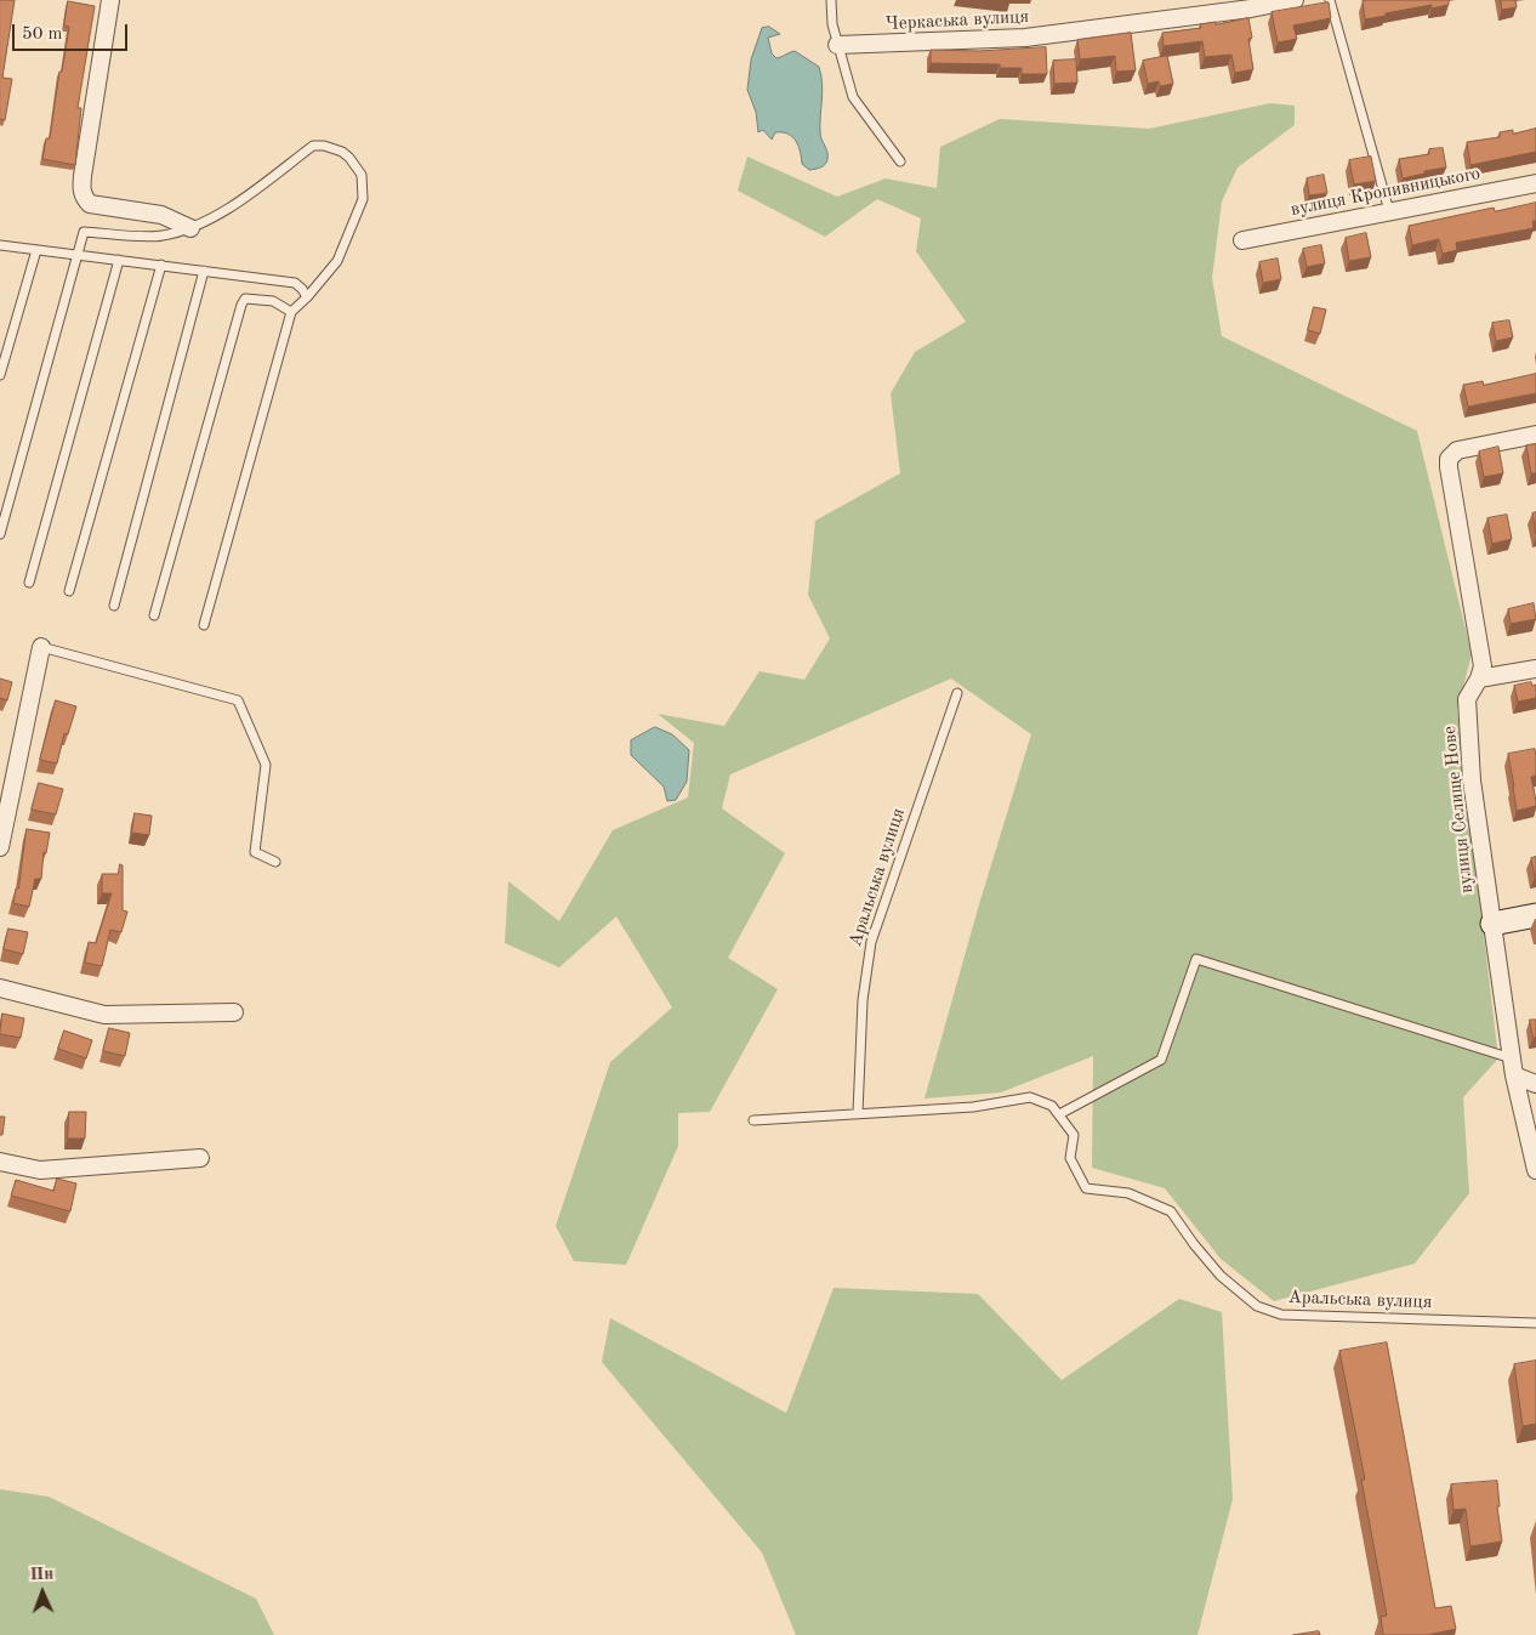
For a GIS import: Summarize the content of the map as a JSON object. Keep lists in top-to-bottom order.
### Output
{
  "streets": {
    "street": ["Черкаська вулиця", "вулиця Кропивницького", "вулиця Селище Нове"],
    "lane": ["Аральська вулиця"]
  },
  "scale_bar": "50 m",
  "north": "top"
}
